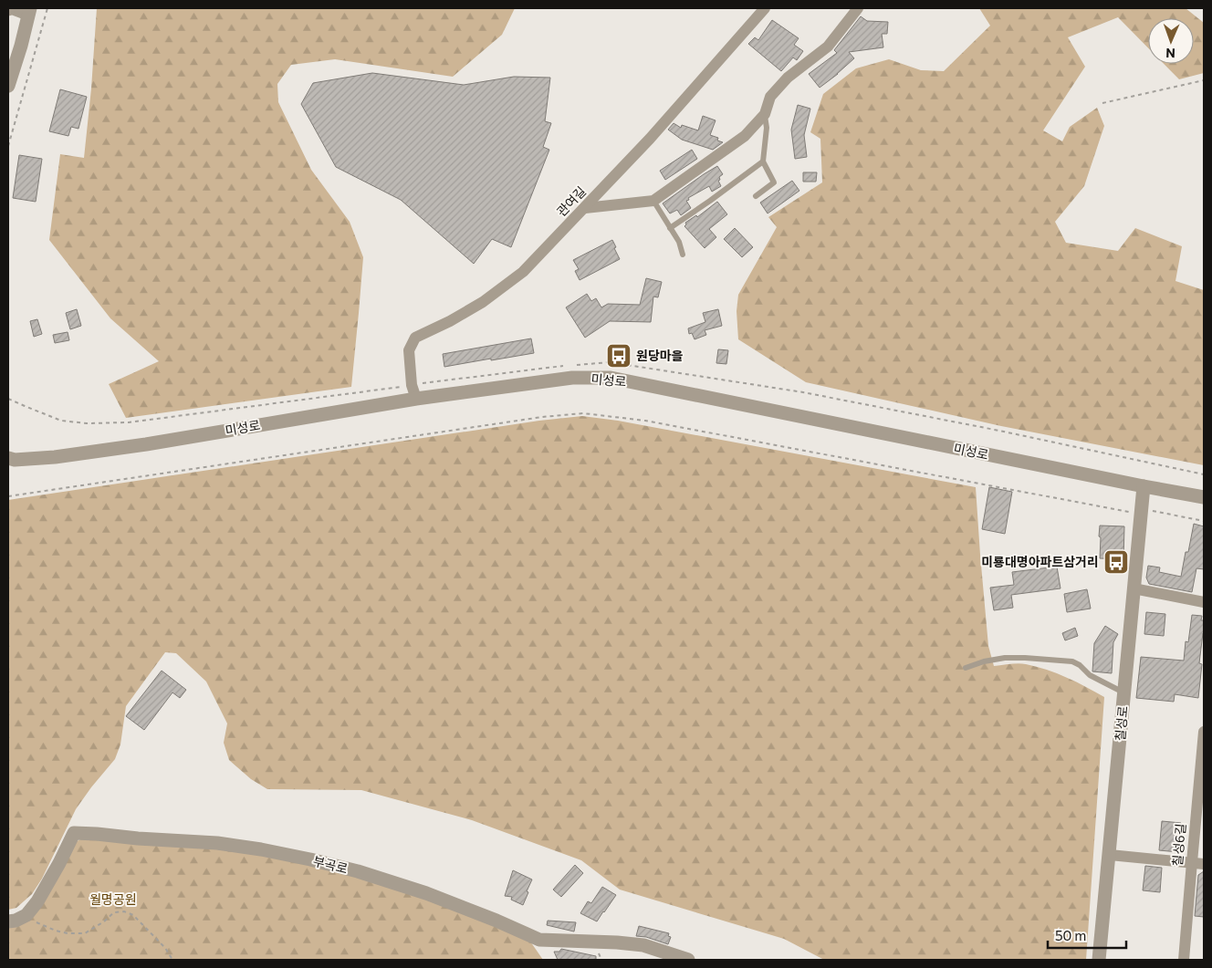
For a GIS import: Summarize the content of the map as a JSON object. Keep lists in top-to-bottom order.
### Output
{
  "streets": {
    "street": [
      "관여길",
      "미성로",
      "칠성로",
      "칠성6길",
      "부곡로"
    ]
  },
  "crossings": [
    ["관여길", "미성로"],
    ["미성로", "칠성로"]
  ],
  "parks": ["월명공원"],
  "places": {
    "bus stop": ["원당마을", "미룡대명아파트삼거리"]
  },
  "scale_bar": "50 m",
  "north": "bottom"
}
